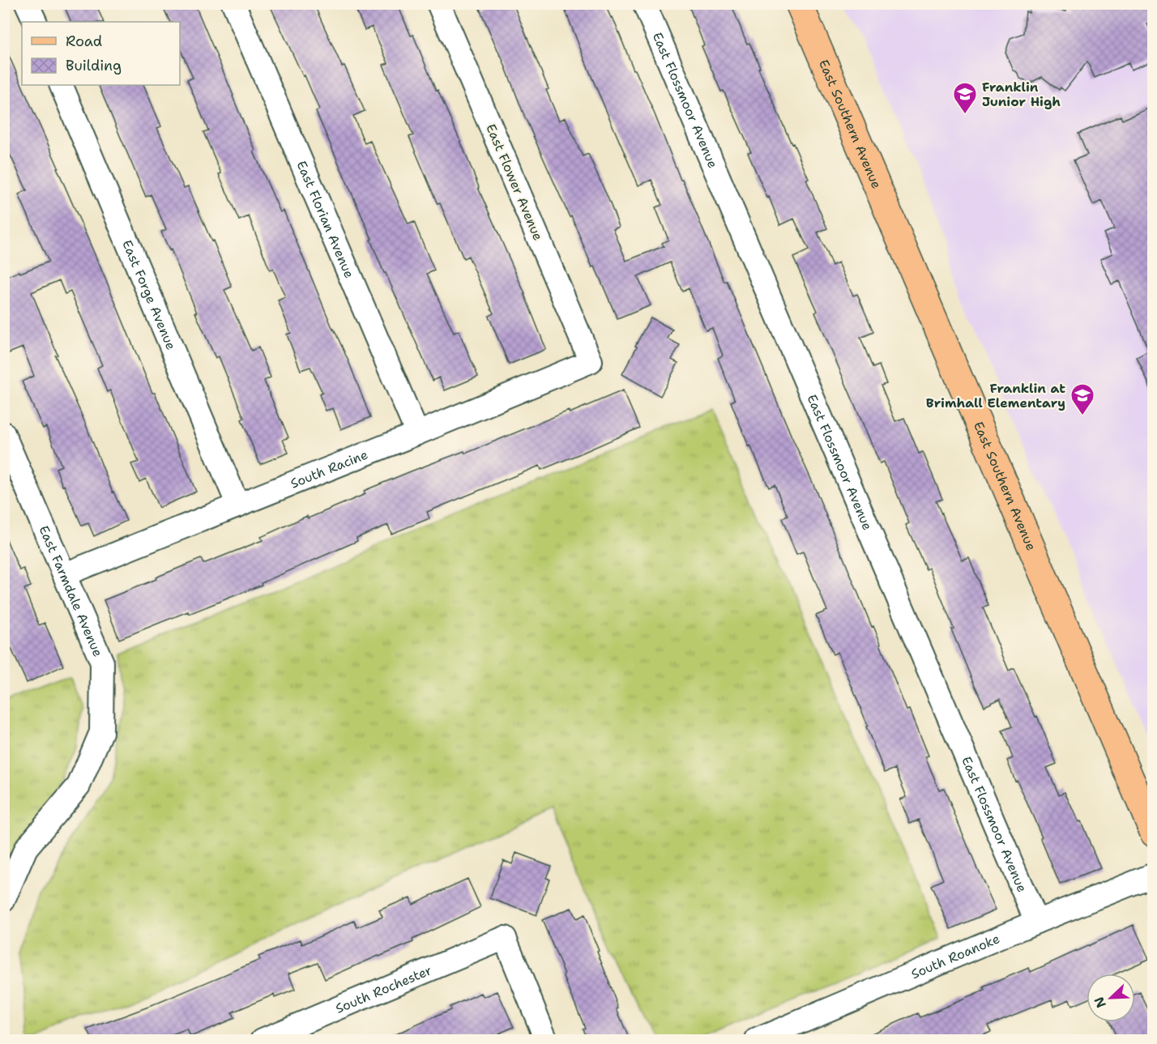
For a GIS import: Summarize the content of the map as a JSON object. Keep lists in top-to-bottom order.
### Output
{
  "streets": {
    "main road": ["East Southern Avenue"],
    "street": [
      "East Flossmoor Avenue",
      "East Flower Avenue",
      "East Florian Avenue",
      "East Forge Avenue",
      "South Racine",
      "East Farmdale Avenue",
      "South Roanoke",
      "South Rochester"
    ]
  },
  "crossings": [
    ["East Flossmoor Avenue", "South Roanoke"],
    ["East Flower Avenue", "South Racine"],
    ["East Florian Avenue", "South Racine"],
    ["East Forge Avenue", "South Racine"],
    ["South Racine", "East Farmdale Avenue"]
  ],
  "places": {
    "school or university": ["Franklin Junior High", "Franklin at Brimhall Elementary"]
  },
  "legend": ["Road", "Building"],
  "north": "bottom left"
}
